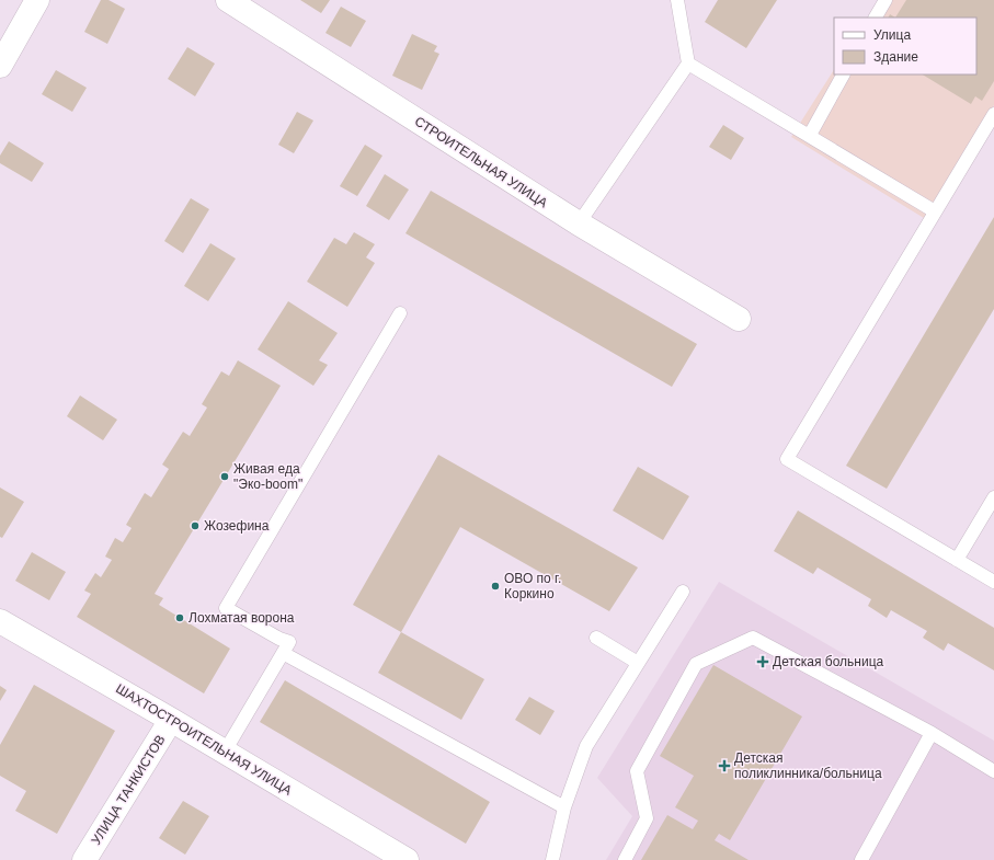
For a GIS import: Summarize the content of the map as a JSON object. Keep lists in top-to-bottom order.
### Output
{
  "streets": {
    "street": ["СТРОИТЕЛЬНАЯ УЛИЦА", "ШАХТОСТРОИТЕЛЬНАЯ УЛИЦА", "УЛИЦА ТАНКИСТОВ"]
  },
  "crossings": [
    ["ШАХТОСТРОИТЕЛЬНАЯ УЛИЦА", "УЛИЦА ТАНКИСТОВ"]
  ],
  "places": {
    "other": [
      "Живая еда \"Эко-boom\"",
      "Жозефина",
      "ОВО по г. Коркино",
      "Лохматая ворона"
    ],
    "health": ["Детская больница", "Детская поликлинника/больница"]
  },
  "legend": ["Улица", "Здание"]
}
